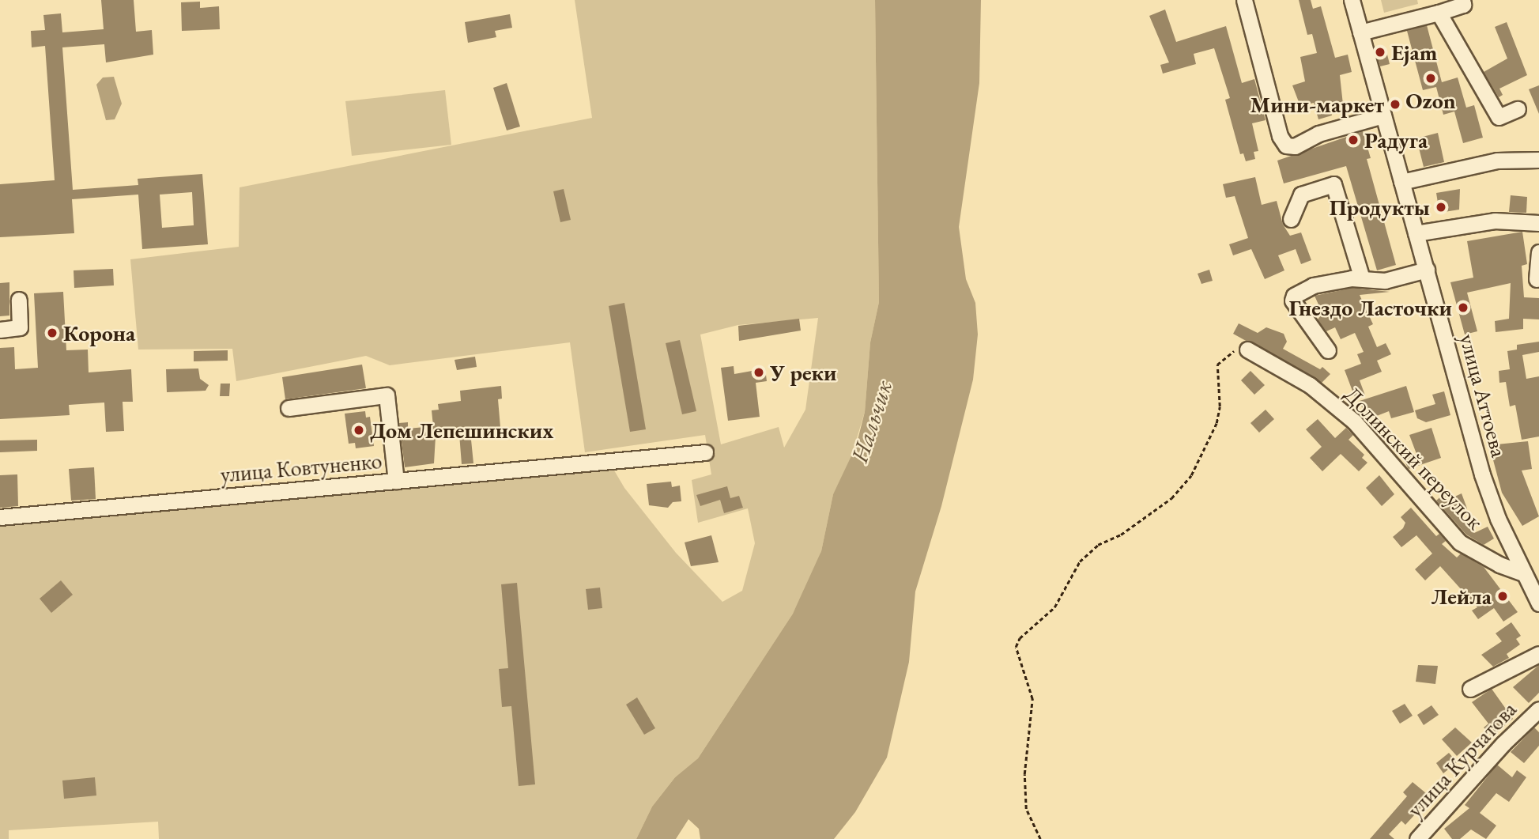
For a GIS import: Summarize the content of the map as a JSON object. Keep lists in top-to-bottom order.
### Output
{
  "streets": {
    "street": [
      "улица Аттоева",
      "Долинский переулок",
      "улица Ковтуненко",
      "улица Курчатова"
    ]
  },
  "crossings": [
    ["улица Аттоева", "Долинский переулок"]
  ],
  "water": ["Нальчик"],
  "places": [
    "Ejam",
    "Ozon",
    "Мини-маркет",
    "Радуга",
    "Продукты",
    "Гнездо Ласточки",
    "Корона",
    "У реки",
    "Дом Лепешинских",
    "Лейла"
  ]
}
